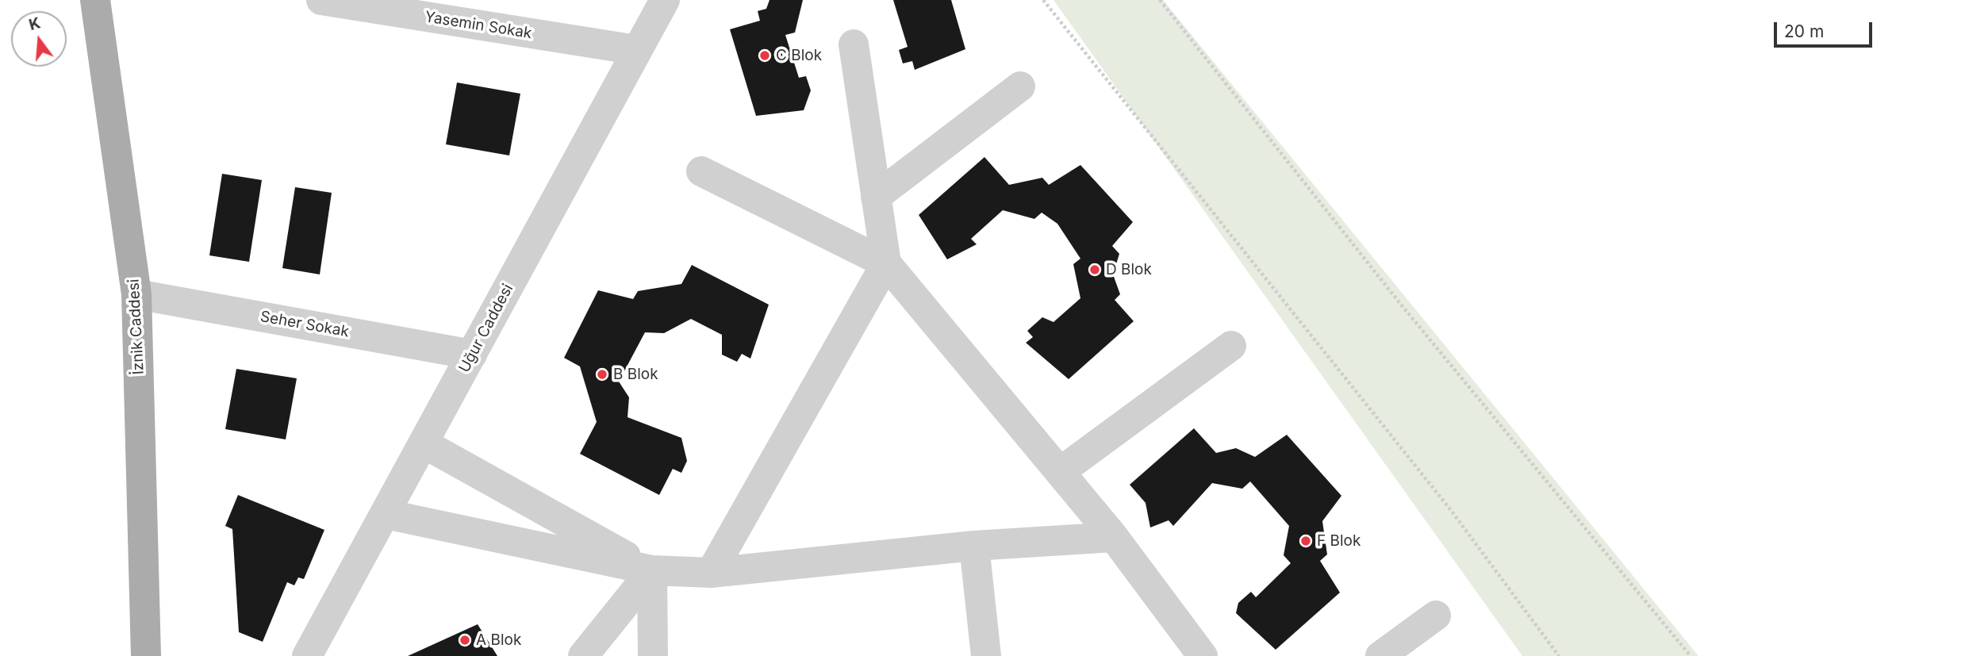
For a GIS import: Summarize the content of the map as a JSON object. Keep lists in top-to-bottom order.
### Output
{
  "streets": {
    "main road": ["İznik Caddesi"],
    "street": ["Yasemin Sokak", "Seher Sokak", "Uğur Caddesi"]
  },
  "crossings": [
    ["Yasemin Sokak", "Uğur Caddesi"],
    ["Seher Sokak", "İznik Caddesi"],
    ["Seher Sokak", "Uğur Caddesi"]
  ],
  "places": [
    "C Blok",
    "D Blok",
    "B Blok",
    "F Blok",
    "A Blok"
  ],
  "scale_bar": "20 m",
  "north": "top"
}
